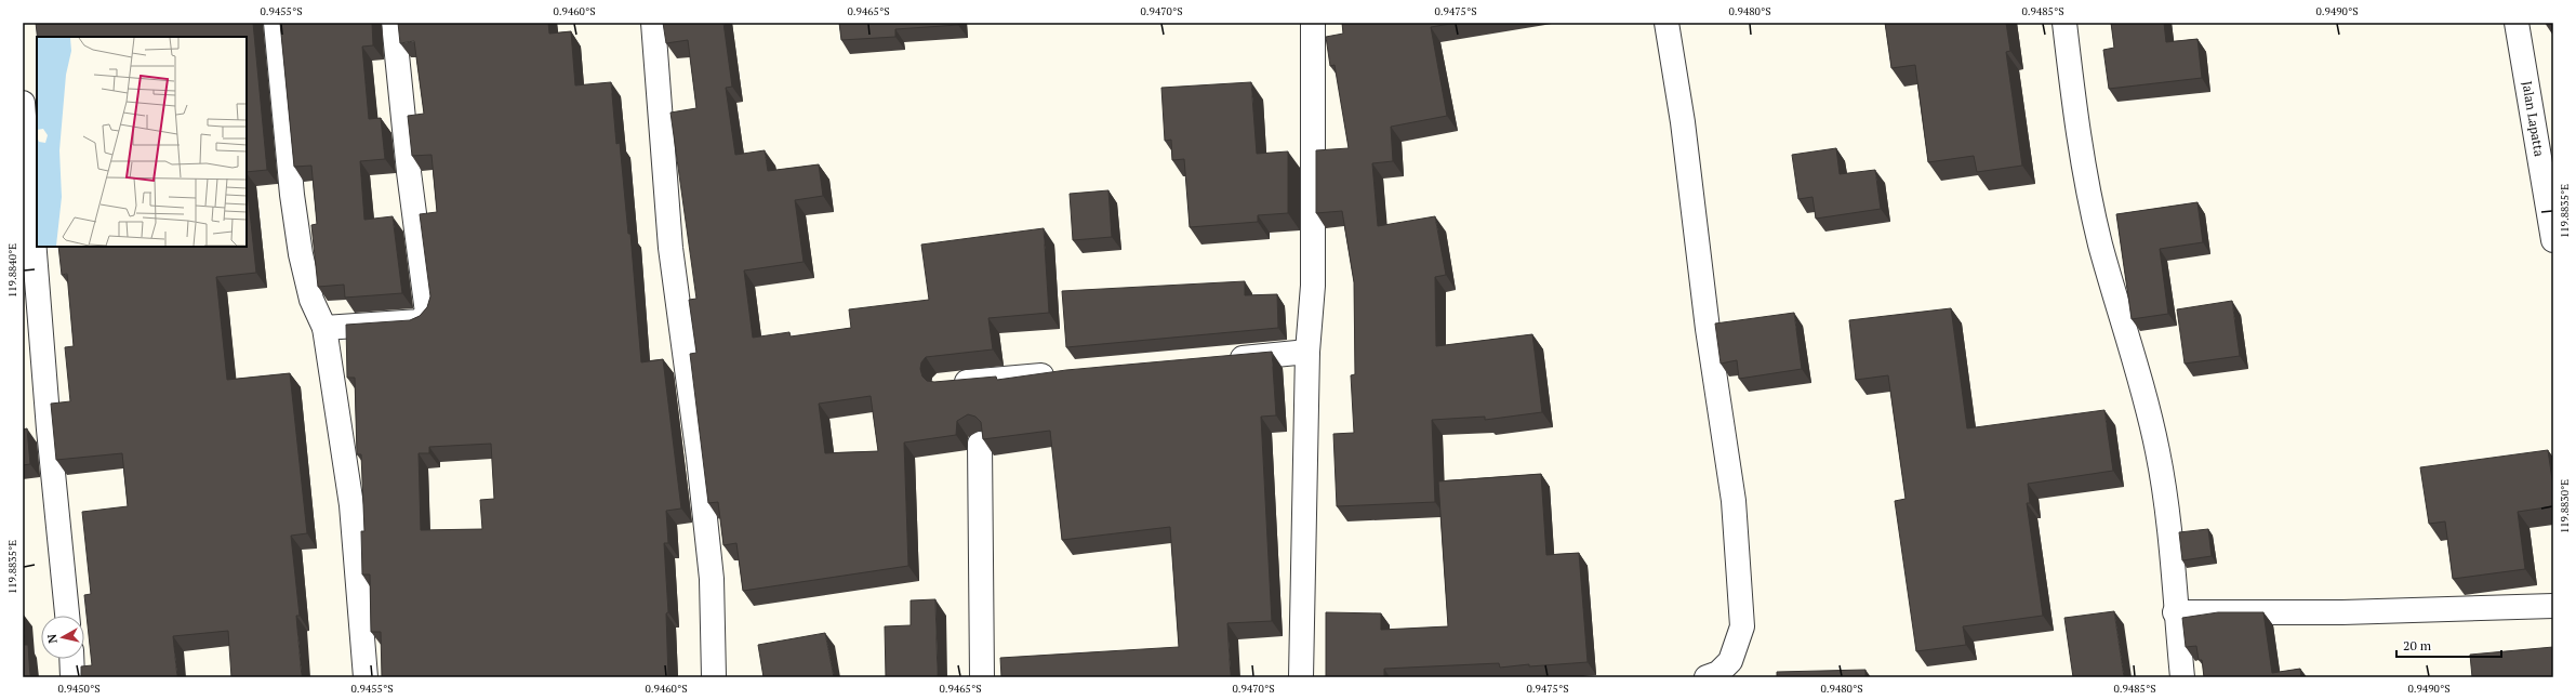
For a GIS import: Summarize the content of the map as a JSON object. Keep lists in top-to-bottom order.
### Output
{
  "streets": {
    "street": ["Jalan Lapatta"]
  },
  "scale_bar": "20 m",
  "north": "left",
  "coordinates": [
    "0.9455°S",
    "0.9460°S",
    "0.9465°S",
    "0.9470°S",
    "0.9475°S",
    "0.9480°S",
    "0.9485°S",
    "0.9490°S",
    "119.8835°E",
    "119.8840°E",
    "119.8830°E",
    "0.9450°S"
  ]
}
